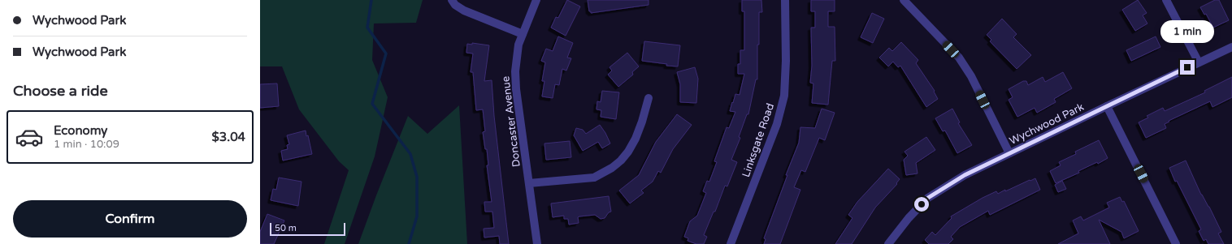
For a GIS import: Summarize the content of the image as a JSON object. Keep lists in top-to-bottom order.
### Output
{
  "streets": {
    "street": ["Doncaster Avenue", "Wychwood Park", "Linksgate Road"]
  },
  "scale_bar": "50 m",
  "page": {
    "banner": ["Wychwood Park", "Wychwood Park"],
    "bubble": "1 min",
    "heading": "Choose a ride",
    "list": [
      {
        "name": "Economy",
        "note": "1 min · 10:09",
        "value": "$3.04"
      }
    ],
    "buttons": "Confirm",
    "scale": "50 m"
  }
}
